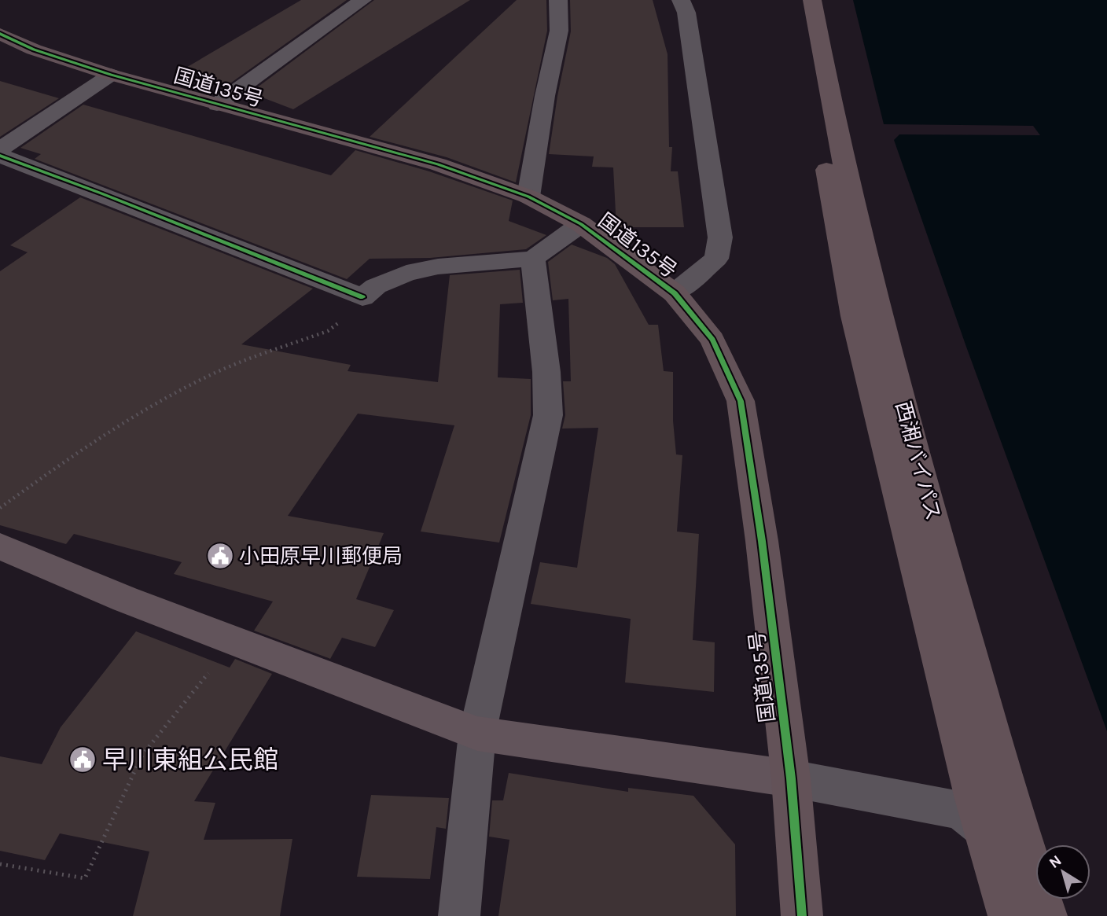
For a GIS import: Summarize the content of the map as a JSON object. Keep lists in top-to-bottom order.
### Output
{
  "streets": {
    "highway": ["国道135号", "西湘バイパス"]
  },
  "places": {
    "public building": ["小田原早川郵便局", "早川東組公民館"]
  },
  "north": "top left"
}
